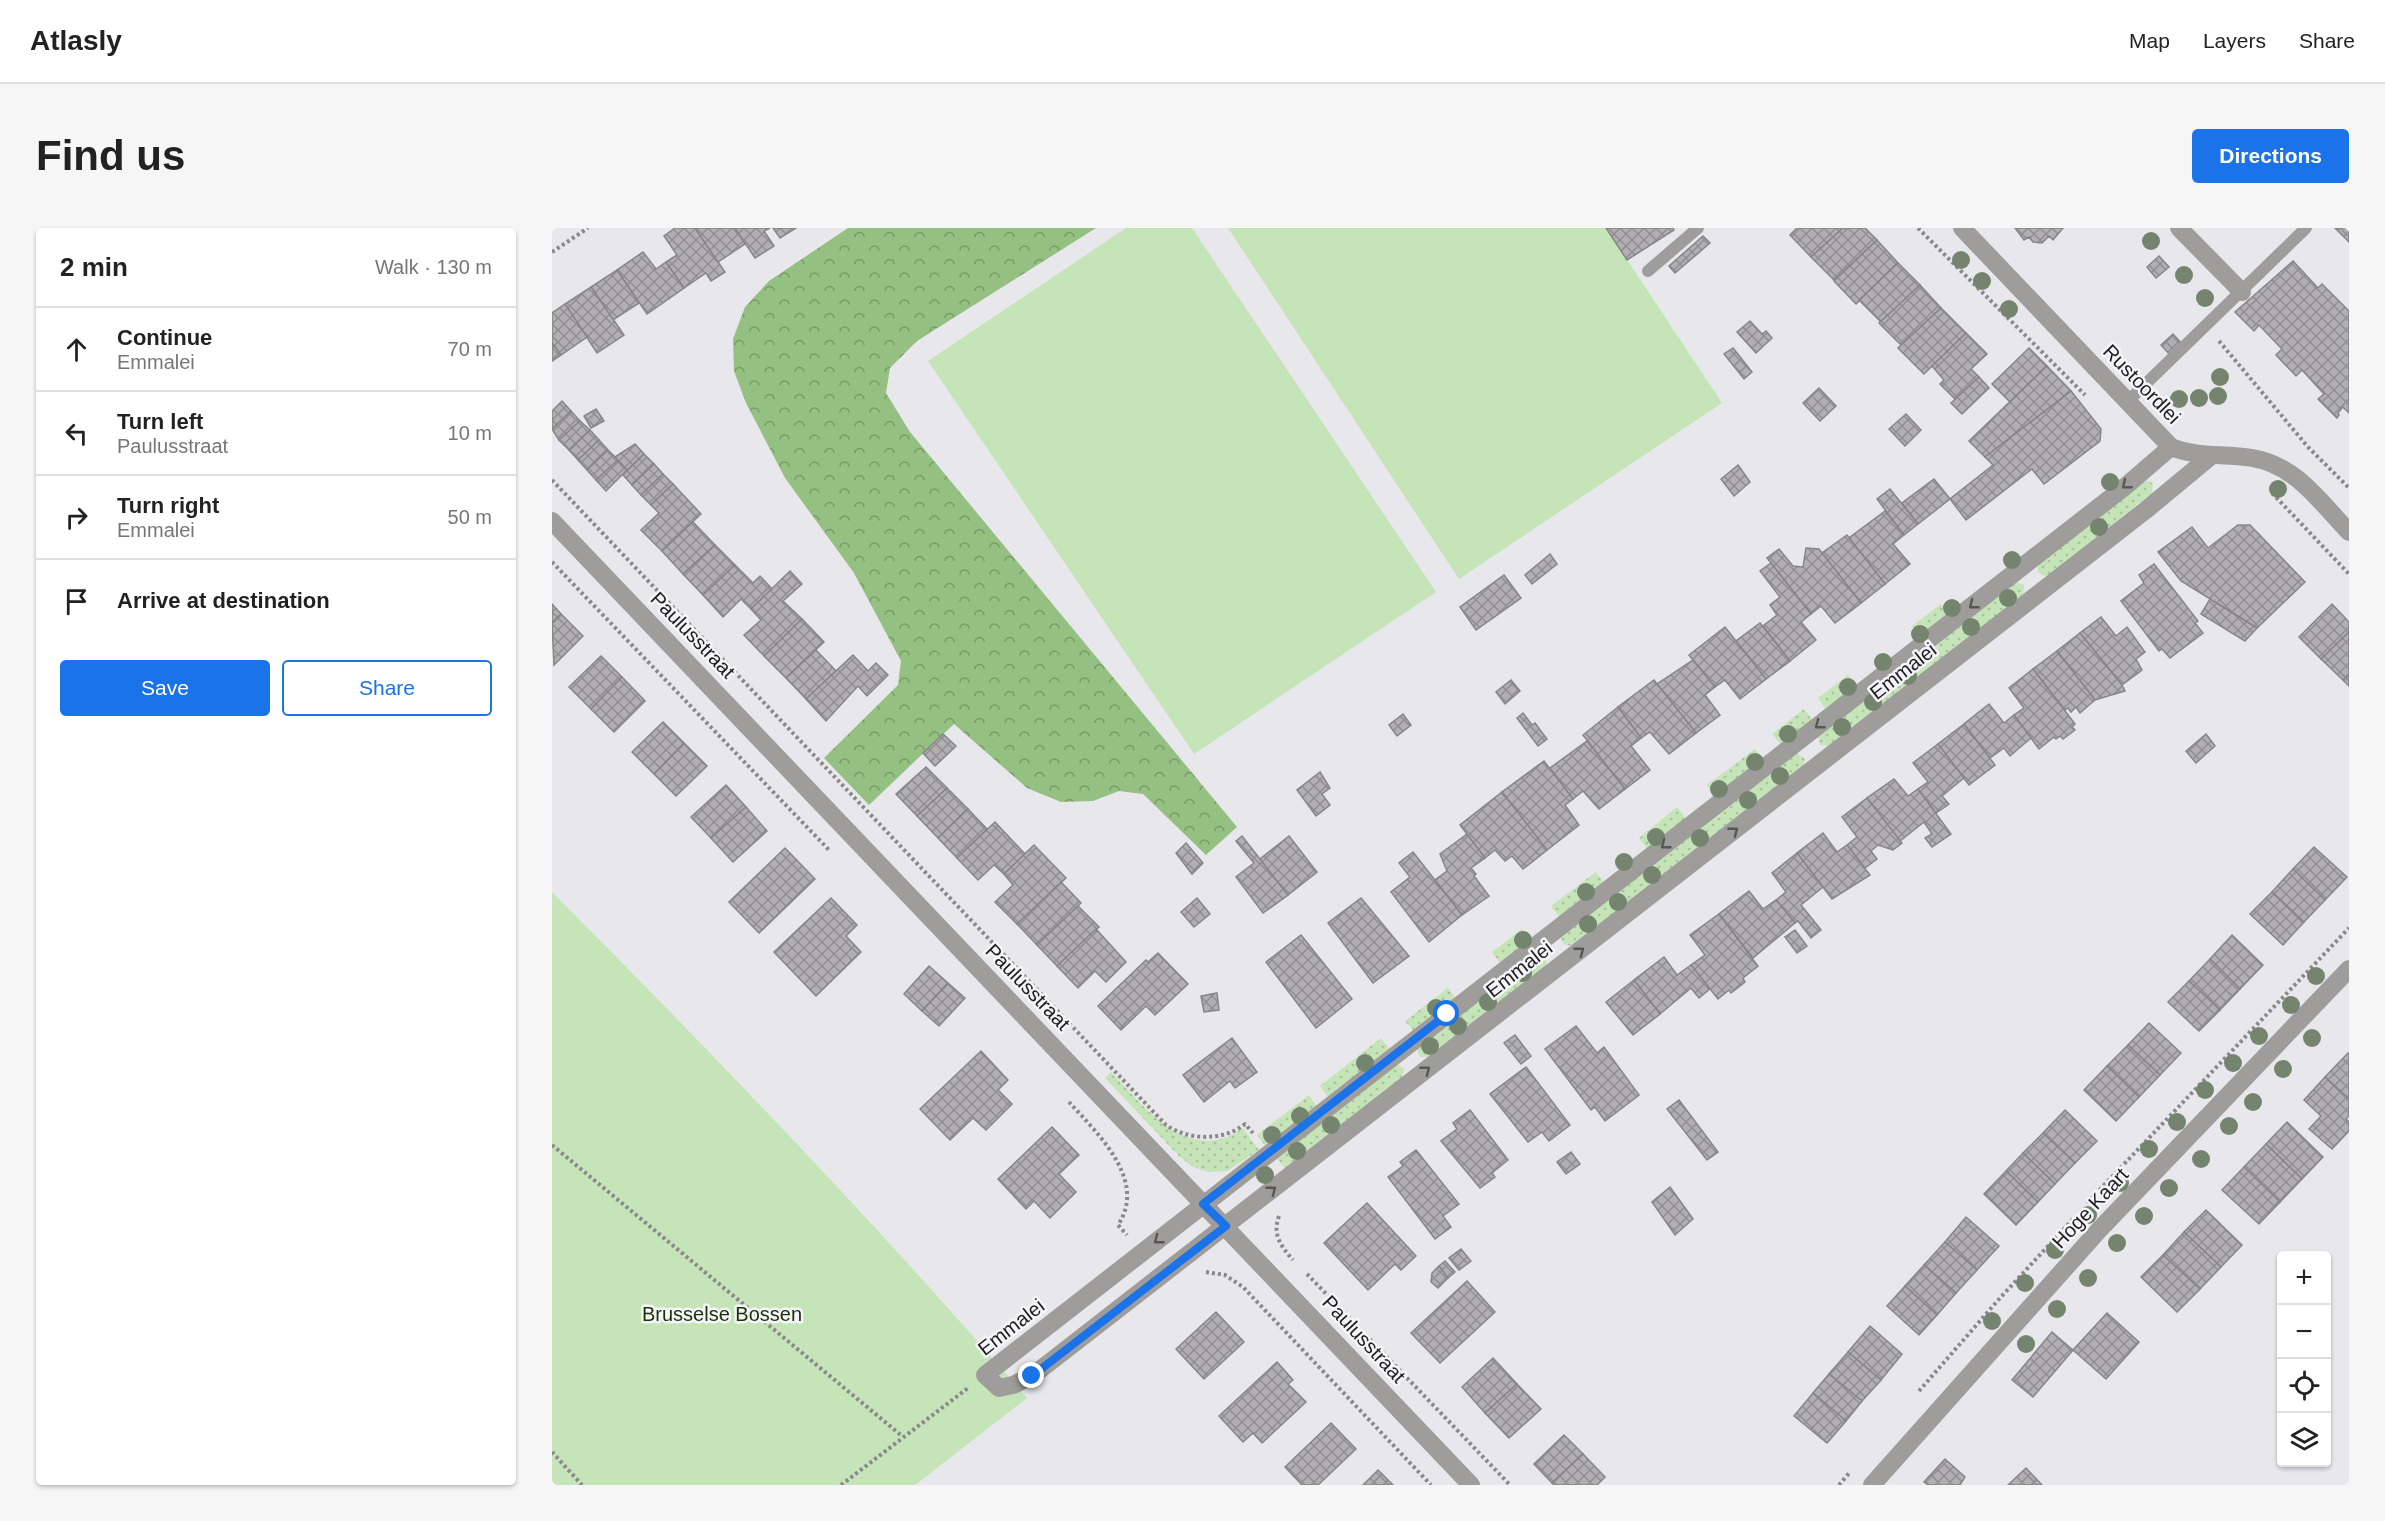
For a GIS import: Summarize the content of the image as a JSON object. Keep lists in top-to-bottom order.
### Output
{
  "streets": {
    "street": [
      "Rustoordlei",
      "Paulusstraat",
      "Emmalei",
      "Hoge Kaart"
    ]
  },
  "crossings": [
    ["Rustoordlei", "Emmalei"],
    ["Paulusstraat", "Emmalei"]
  ],
  "parks": ["Brusselse Bossen"],
  "page": {
    "header": "Atlasly",
    "nav": ["Map", "Layers", "Share"],
    "buttons": [
      "Directions",
      ["Save", "Share"]
    ],
    "title": "Find us",
    "heading": ["2 min", "Walk · 130 m"],
    "list": [
      ["Continue", "Emmalei", "70 m"],
      ["Turn left", "Paulusstraat", "10 m"],
      ["Turn right", "Emmalei", "50 m"],
      "Arrive at destination"
    ],
    "map_buttons": ["+", "−"]
  }
}
